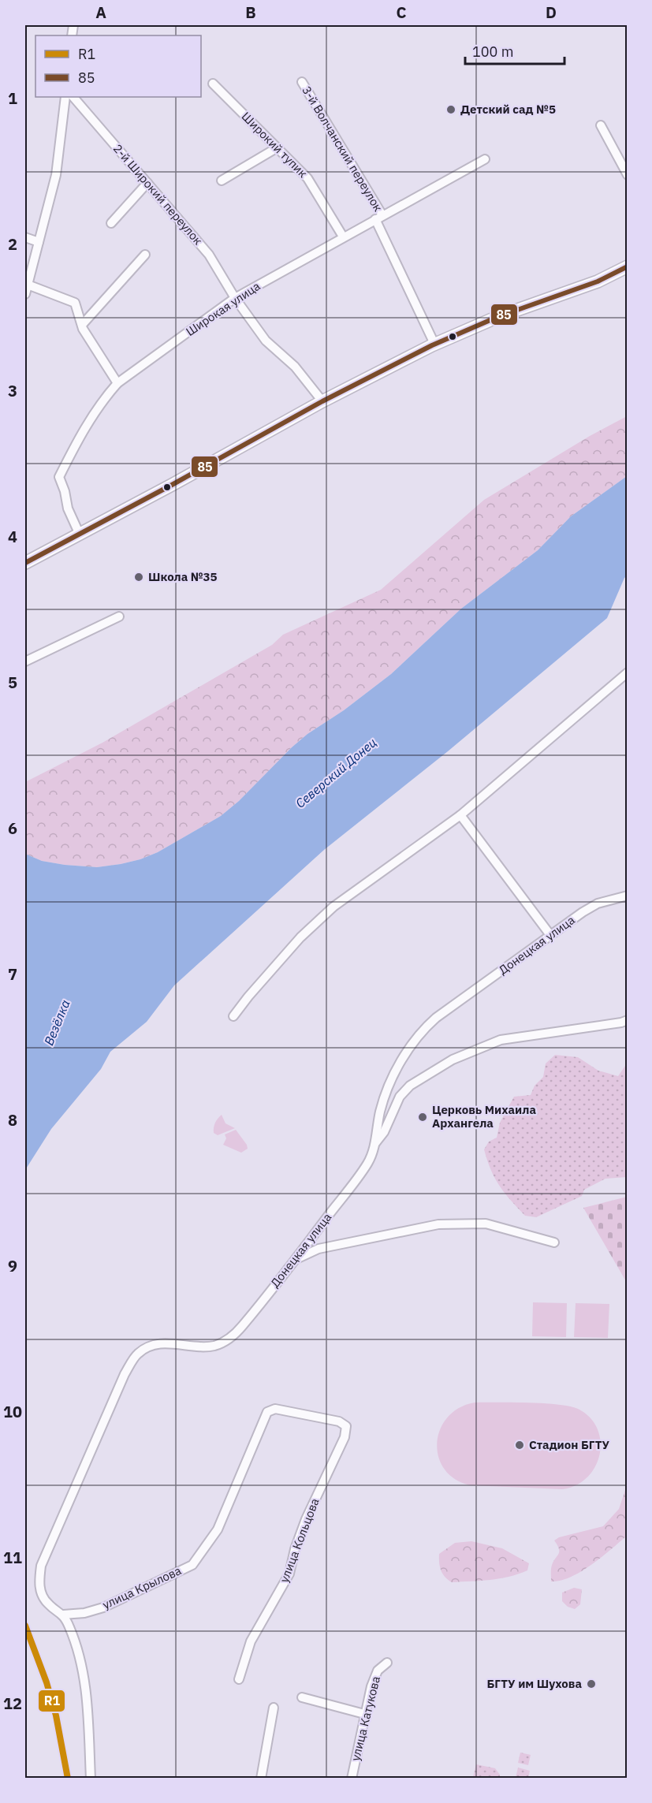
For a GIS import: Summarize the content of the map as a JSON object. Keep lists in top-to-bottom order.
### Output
{
  "streets": {
    "street": [
      "Широкий тупик",
      "3-й Волчанский переулок",
      "2-й Широкий переулок",
      "Широкая улица",
      "Донецкая улица",
      "улица Кольцова",
      "улица Крылова",
      "улица Катукова"
    ]
  },
  "crossings": [
    ["Широкий тупик", "Широкая улица"],
    ["3-й Волчанский переулок", "Широкая улица"],
    ["2-й Широкий переулок", "Широкая улица"],
    ["Донецкая улица", "улица Крылова"],
    ["улица Кольцова", "улица Крылова"]
  ],
  "water": ["Северский Донец", "Везёлка"],
  "places": [
    "Детский сад №5",
    "Школа №35",
    "Церковь Михаила Архангела",
    "Стадион БГТУ",
    "БГТУ им Шухова"
  ],
  "lines": ["transit line 85", "transit line R1"],
  "legend": ["R1", "85"],
  "scale_bar": "100 m",
  "grid": {
    "columns": [
      "A",
      "B",
      "C",
      "D"
    ],
    "rows": [
      "1",
      "2",
      "3",
      "4",
      "5",
      "6",
      "7",
      "8",
      "9",
      "10",
      "11",
      "12"
    ]
  }
}
